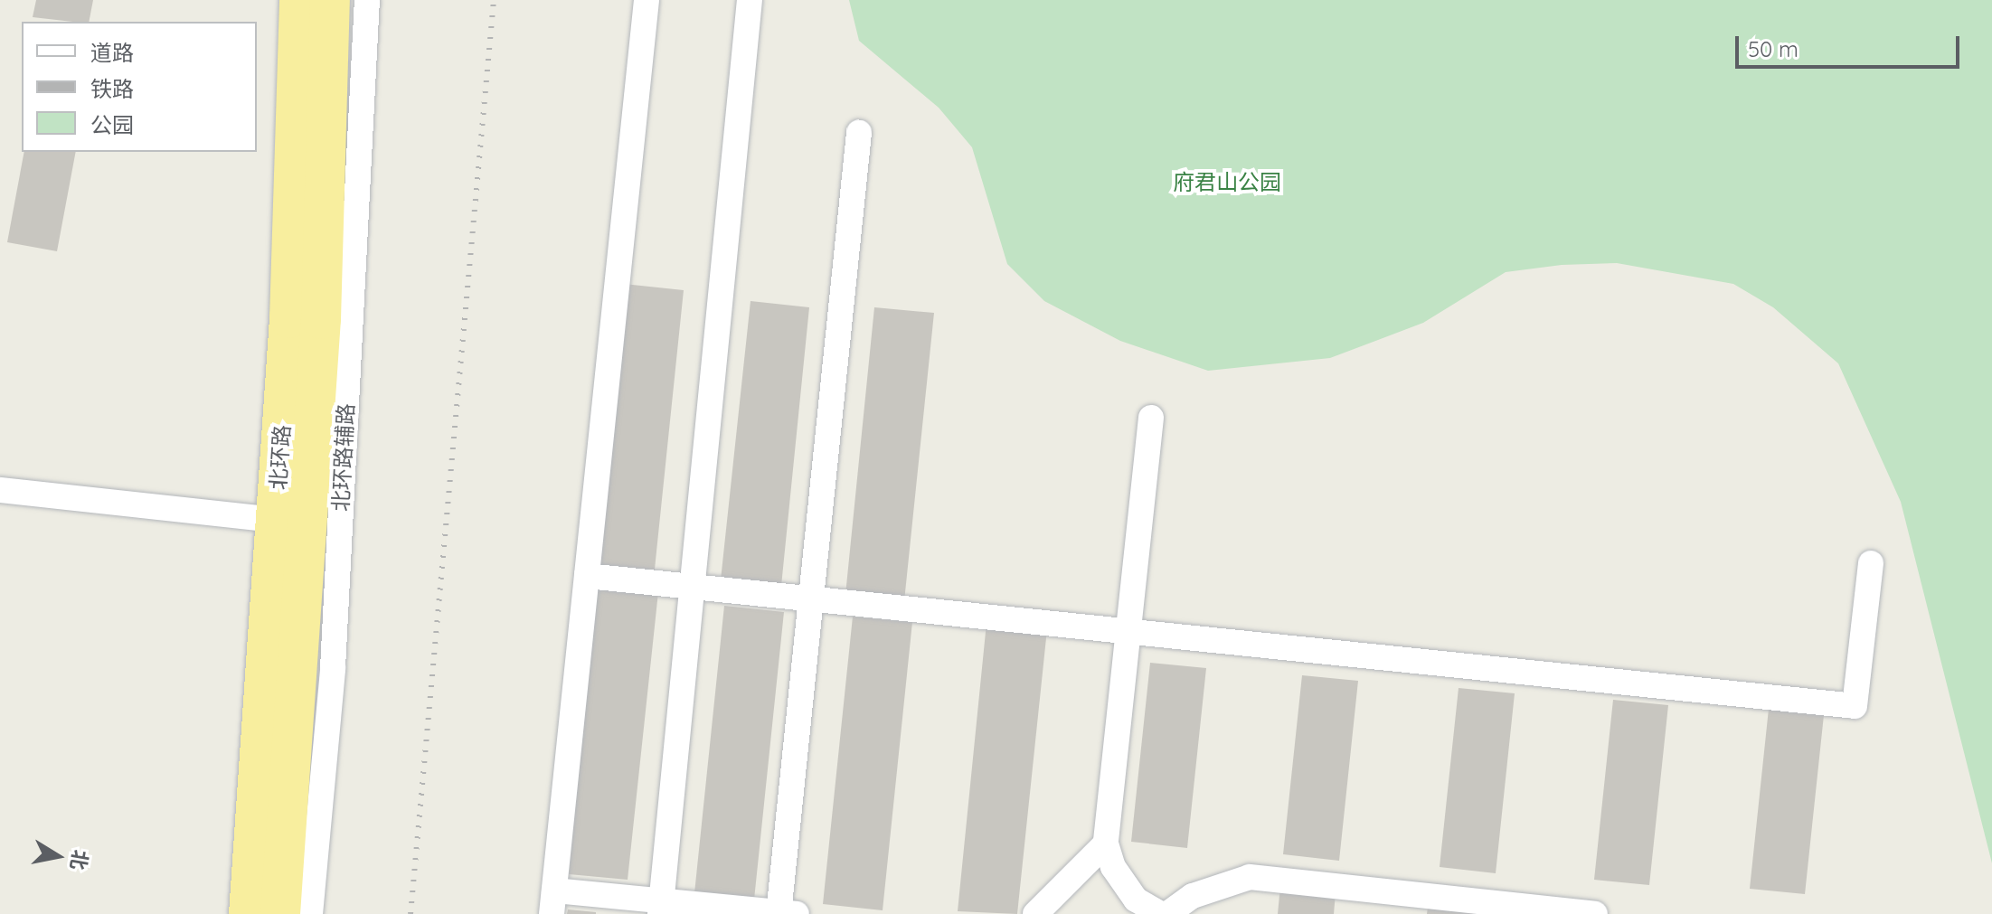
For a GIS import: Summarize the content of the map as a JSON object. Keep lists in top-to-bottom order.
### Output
{
  "streets": {
    "highway": ["北环路"],
    "street": ["北环路辅路"]
  },
  "parks": ["府君山公园"],
  "legend": ["道路", "铁路", "公园"],
  "scale_bar": "50 m",
  "north": "right"
}
